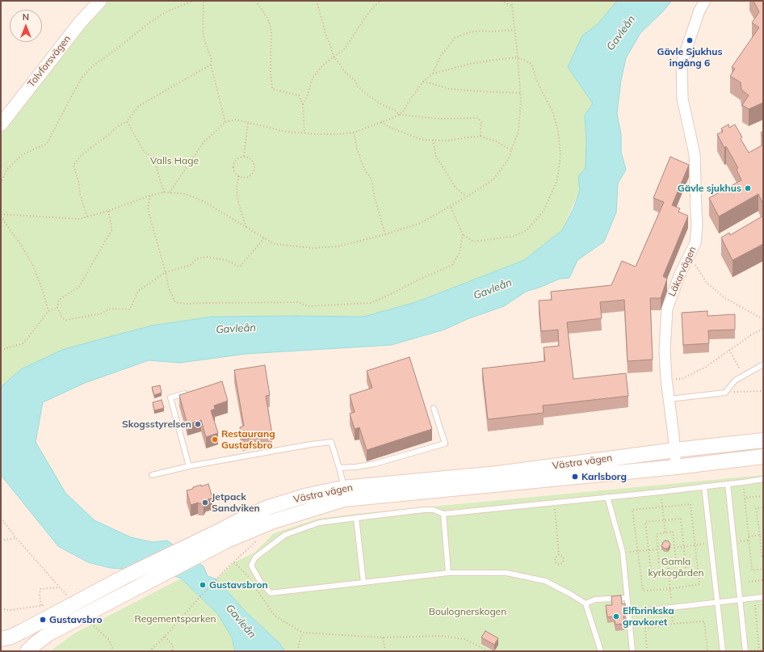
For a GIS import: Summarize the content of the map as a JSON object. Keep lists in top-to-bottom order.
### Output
{
  "streets": {
    "main road": ["Västra vägen"],
    "street": ["Tolvforsvägen", "Läkarvägen"]
  },
  "crossings": [
    ["Läkarvägen", "Västra vägen"]
  ],
  "water": ["Gavleån"],
  "parks": [
    "Valls Hage",
    "Gamla kyrkogården",
    "Boulognerskogen",
    "Regementsparken"
  ],
  "places": [
    "Gävle Sjukhus ingång 6",
    "Gävle sjukhus",
    "Skogsstyrelsen",
    "Restaurang Gustafsbro",
    "Karlsborg",
    "Jetpack Sandviken",
    "Gustavsbron",
    "Elfbrinkska gravkoret",
    "Gustavsbro"
  ],
  "north": "top"
}
